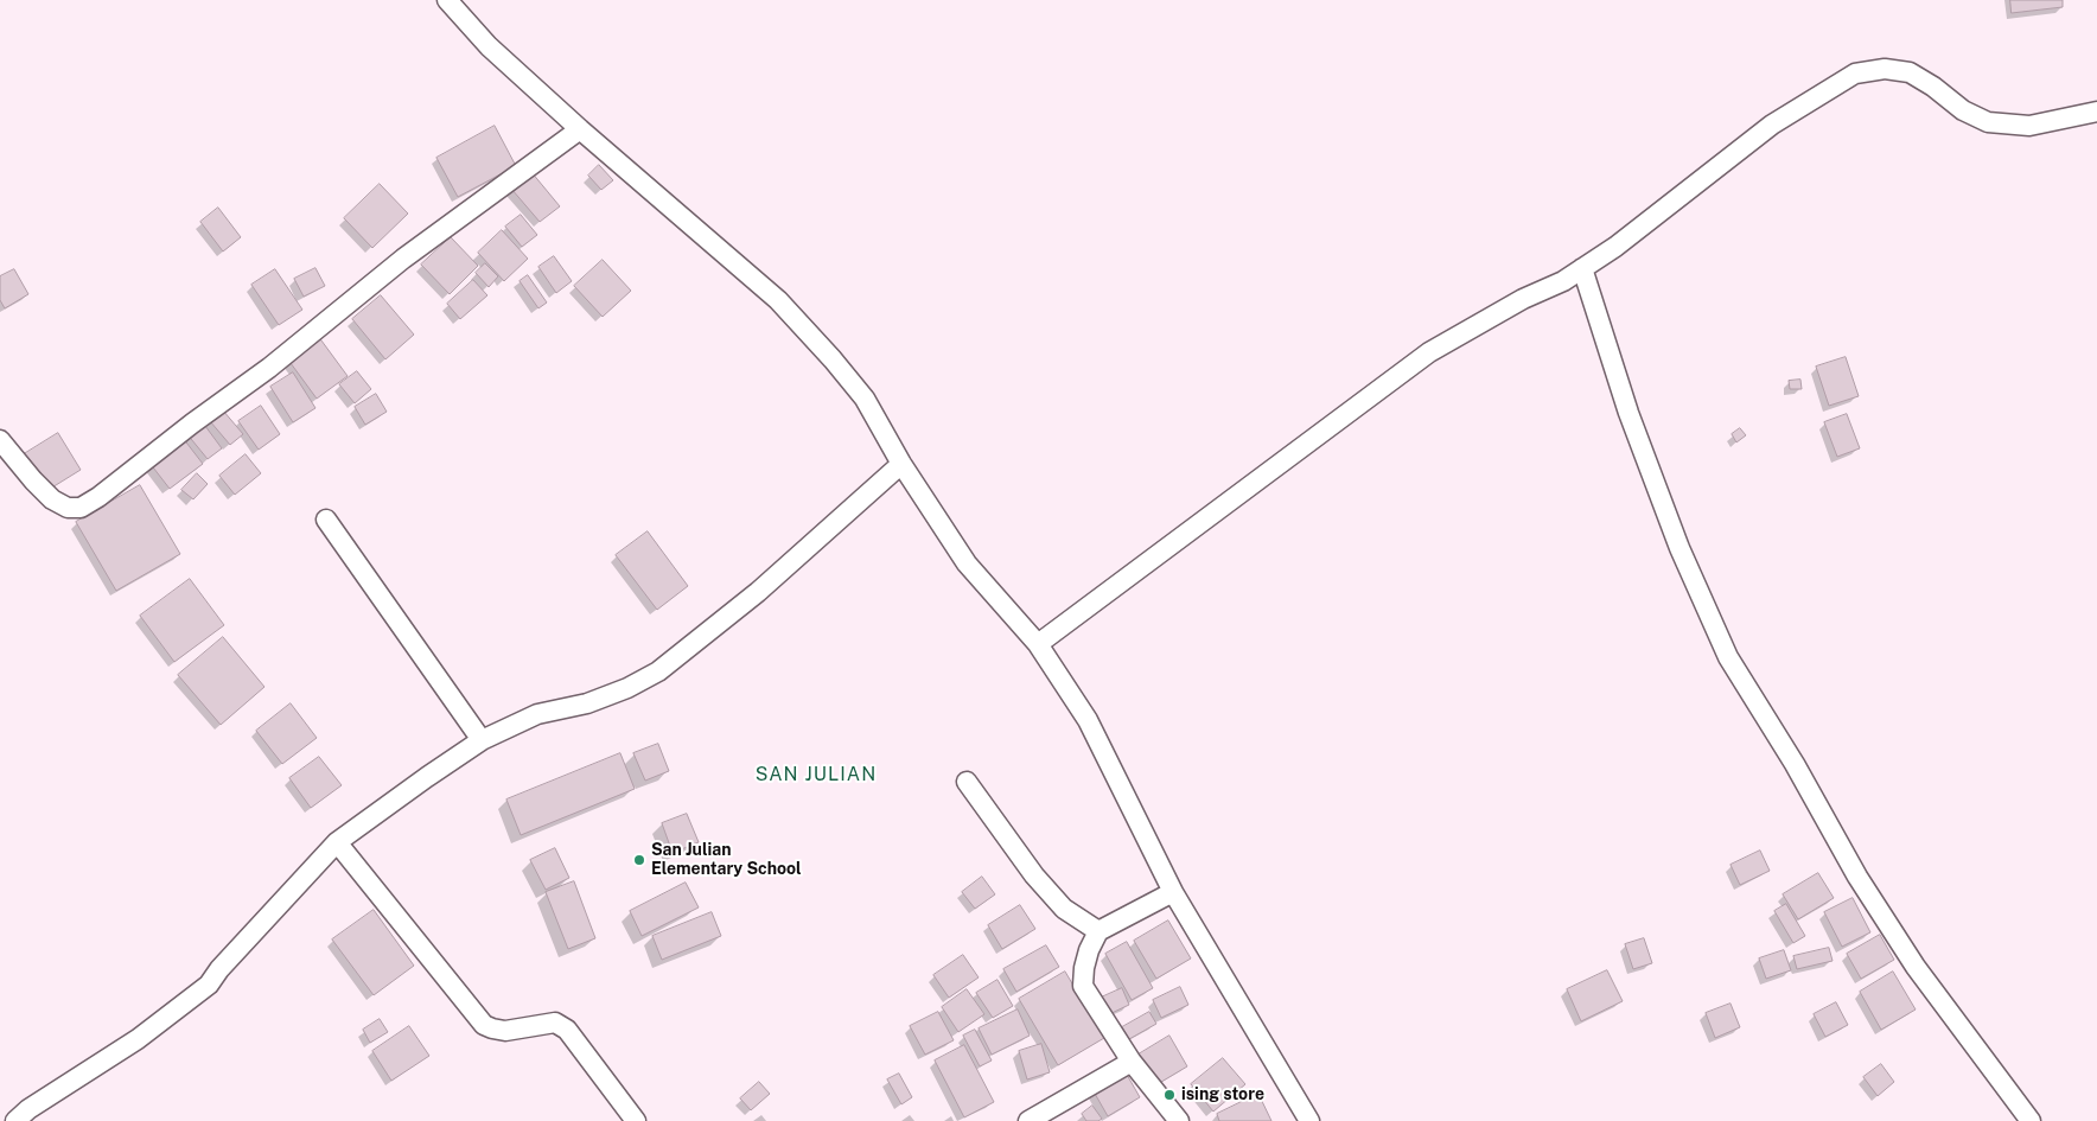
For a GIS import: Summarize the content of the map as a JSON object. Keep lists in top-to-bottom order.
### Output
{
  "districts": ["SAN JULIAN"],
  "places": ["San Julian Elementary School", "ising store"]
}
